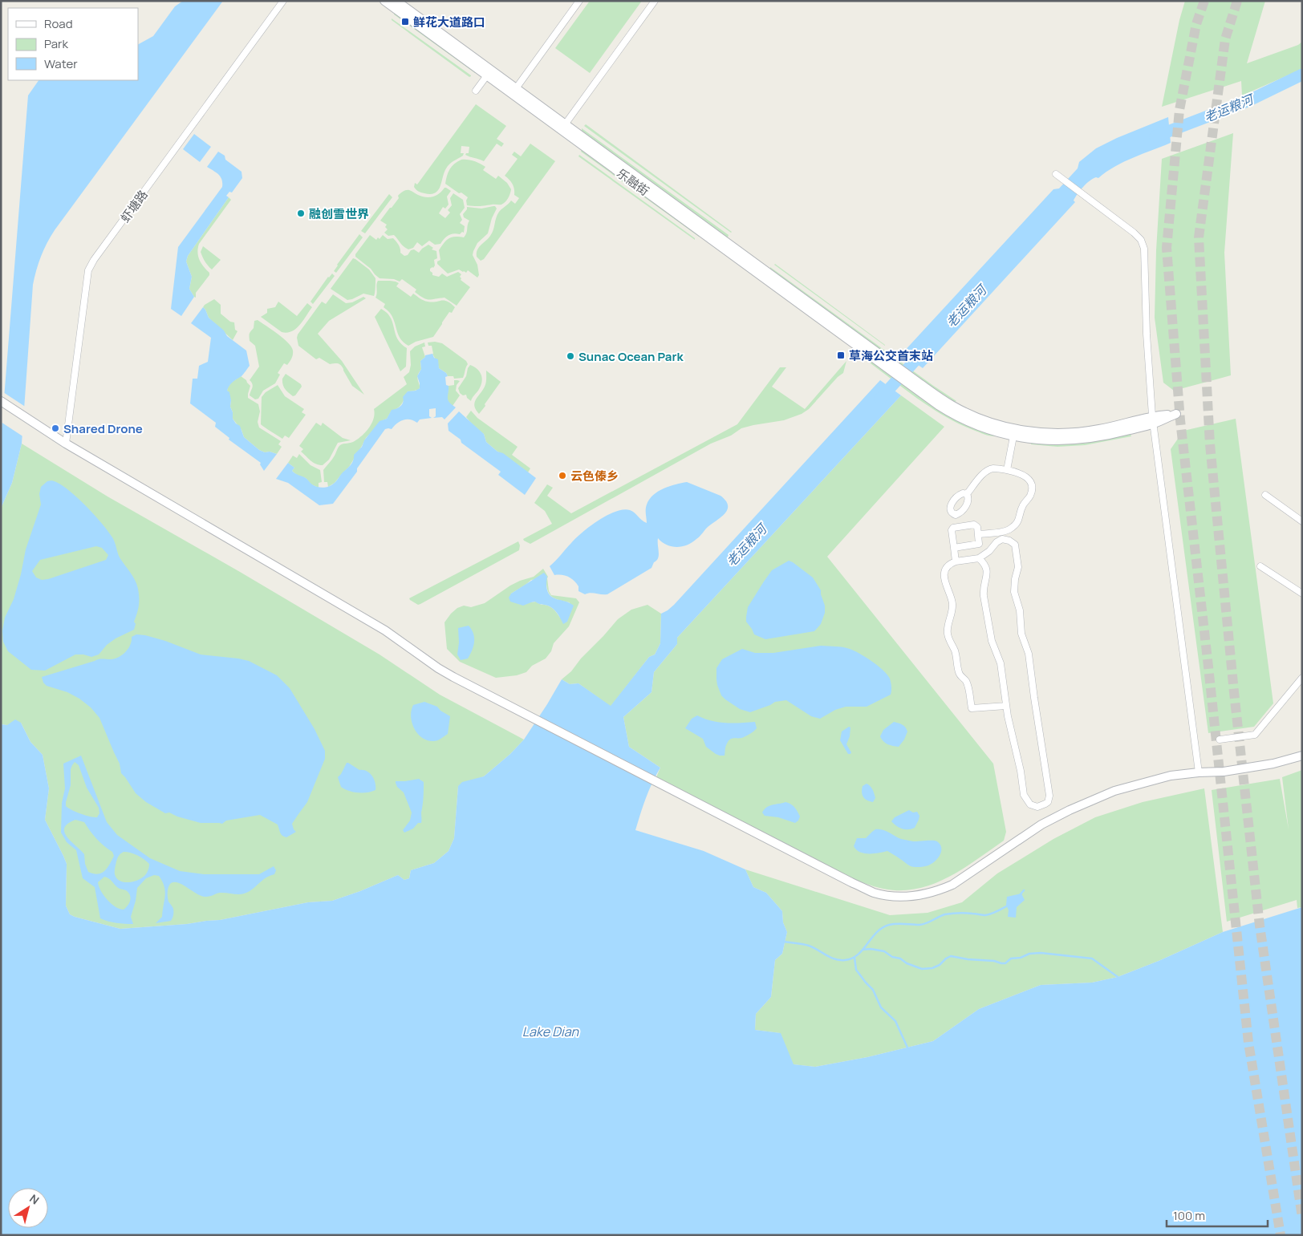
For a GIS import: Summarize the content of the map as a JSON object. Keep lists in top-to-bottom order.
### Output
{
  "streets": {
    "street": ["乐融街", "虾塘路"]
  },
  "water": ["老运粮河", "Lake Dian"],
  "places": {
    "transit": ["鲜花大道路口", "草海公交首末站"],
    "other": [
      "融创雪世界",
      "Sunac Ocean Park",
      "Shared Drone",
      "云色傣乡"
    ]
  },
  "legend": ["Road", "Park", "Water"],
  "scale_bar": "100 m",
  "north": "top right"
}
